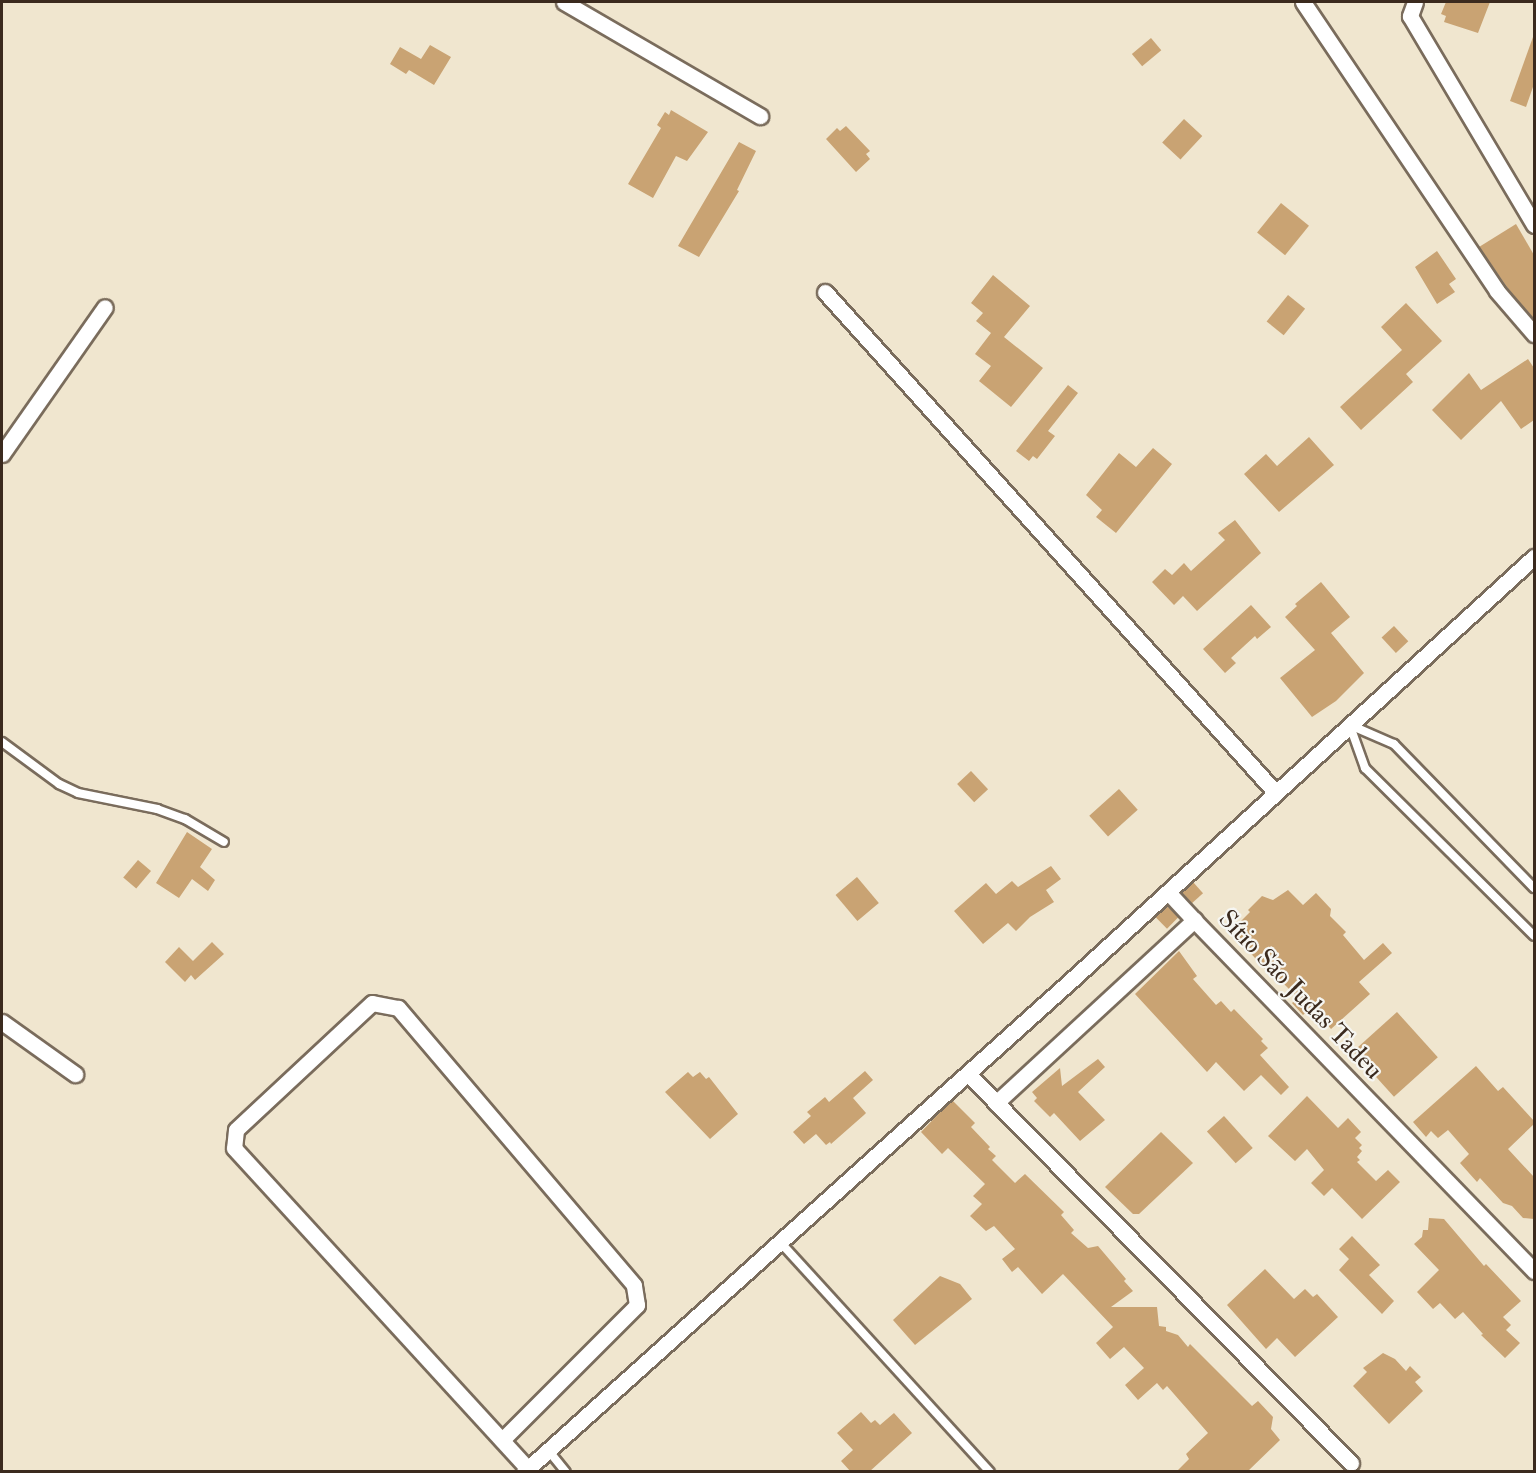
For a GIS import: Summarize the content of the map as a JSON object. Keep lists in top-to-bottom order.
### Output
{
  "streets": {
    "street": ["Sítio São Judas Tadeu"]
  }
}
